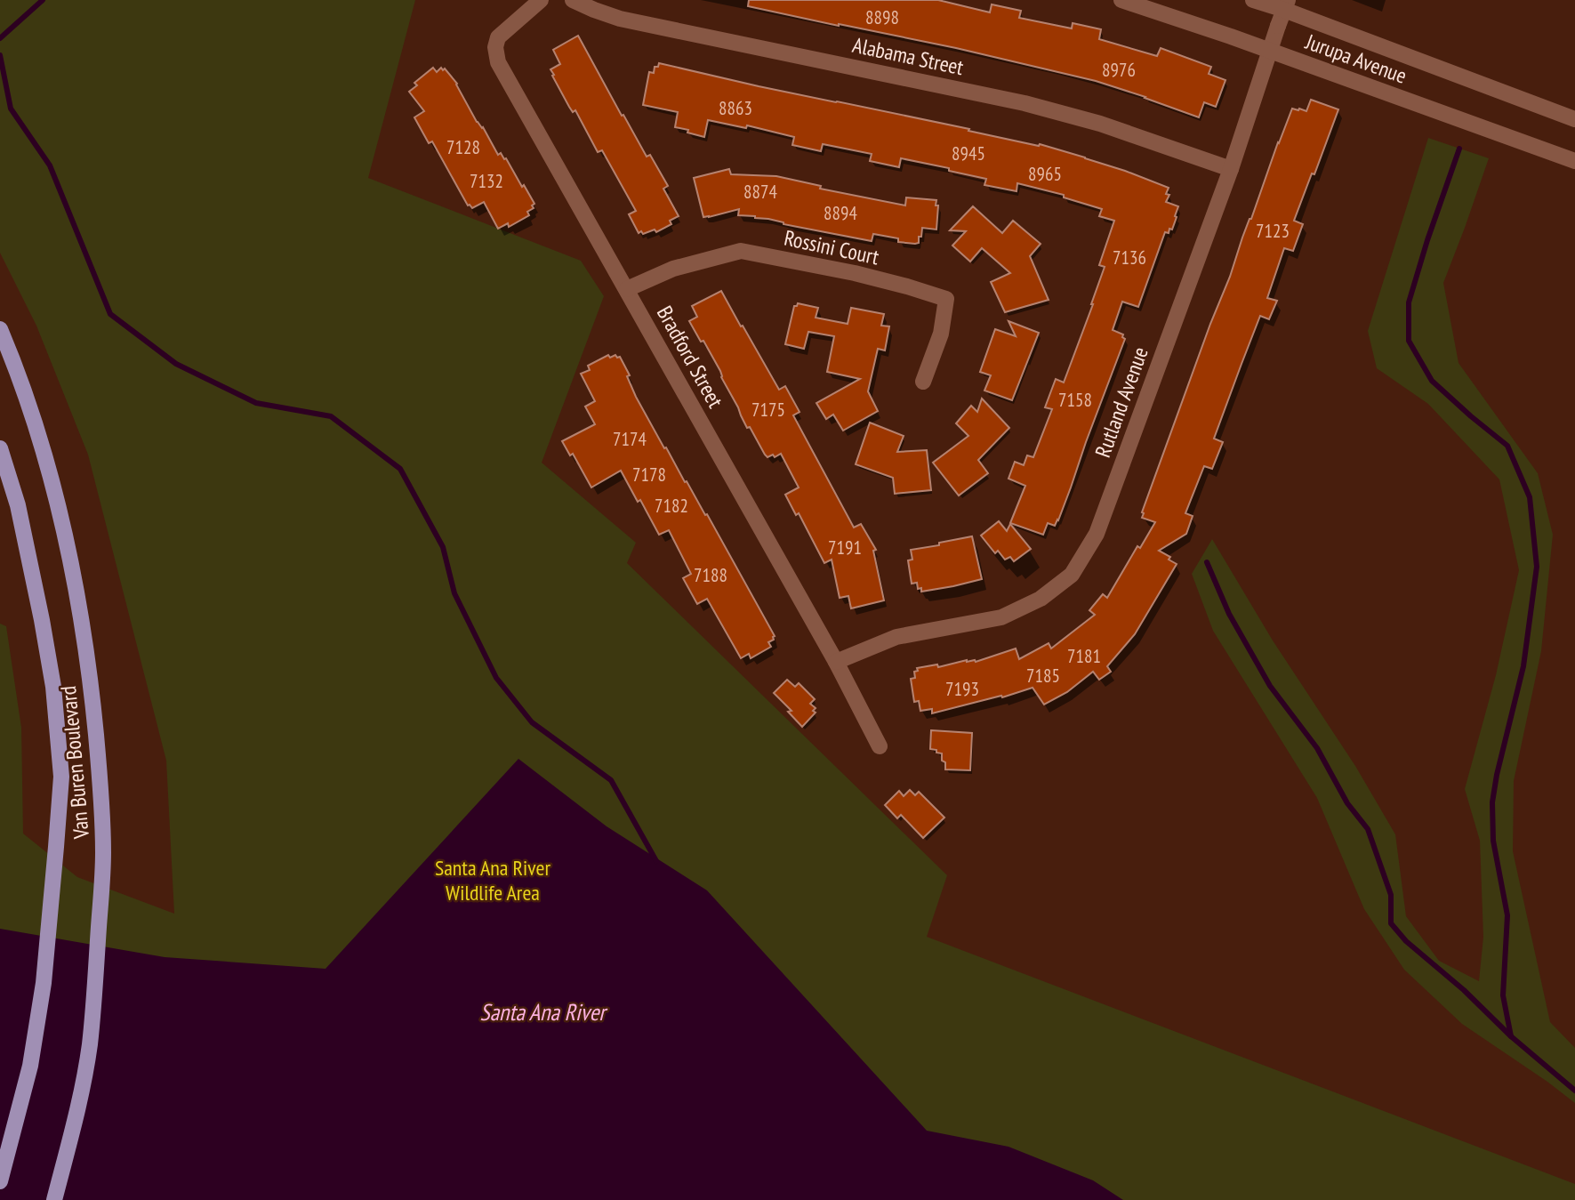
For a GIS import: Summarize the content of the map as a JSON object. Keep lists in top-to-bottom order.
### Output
{
  "streets": {
    "main road": ["Van Buren Boulevard"],
    "street": [
      "Alabama Street",
      "Jurupa Avenue",
      "Rossini Court",
      "Bradford Street",
      "Rutland Avenue"
    ]
  },
  "crossings": [
    ["Alabama Street", "Rutland Avenue"],
    ["Jurupa Avenue", "Rutland Avenue"],
    ["Rossini Court", "Bradford Street"],
    ["Bradford Street", "Rutland Avenue"]
  ],
  "water": ["Santa Ana River"],
  "parks": ["Santa Ana River Wildlife Area"],
  "house_numbers": [
    "8898",
    "8976",
    "8863",
    "7128",
    "8945",
    "8965",
    "7132",
    "8874",
    "8894",
    "7123",
    "7136",
    "7158",
    "7175",
    "7174",
    "7178",
    "7182",
    "7191",
    "7188",
    "7181",
    "7185",
    "7193"
  ]
}
